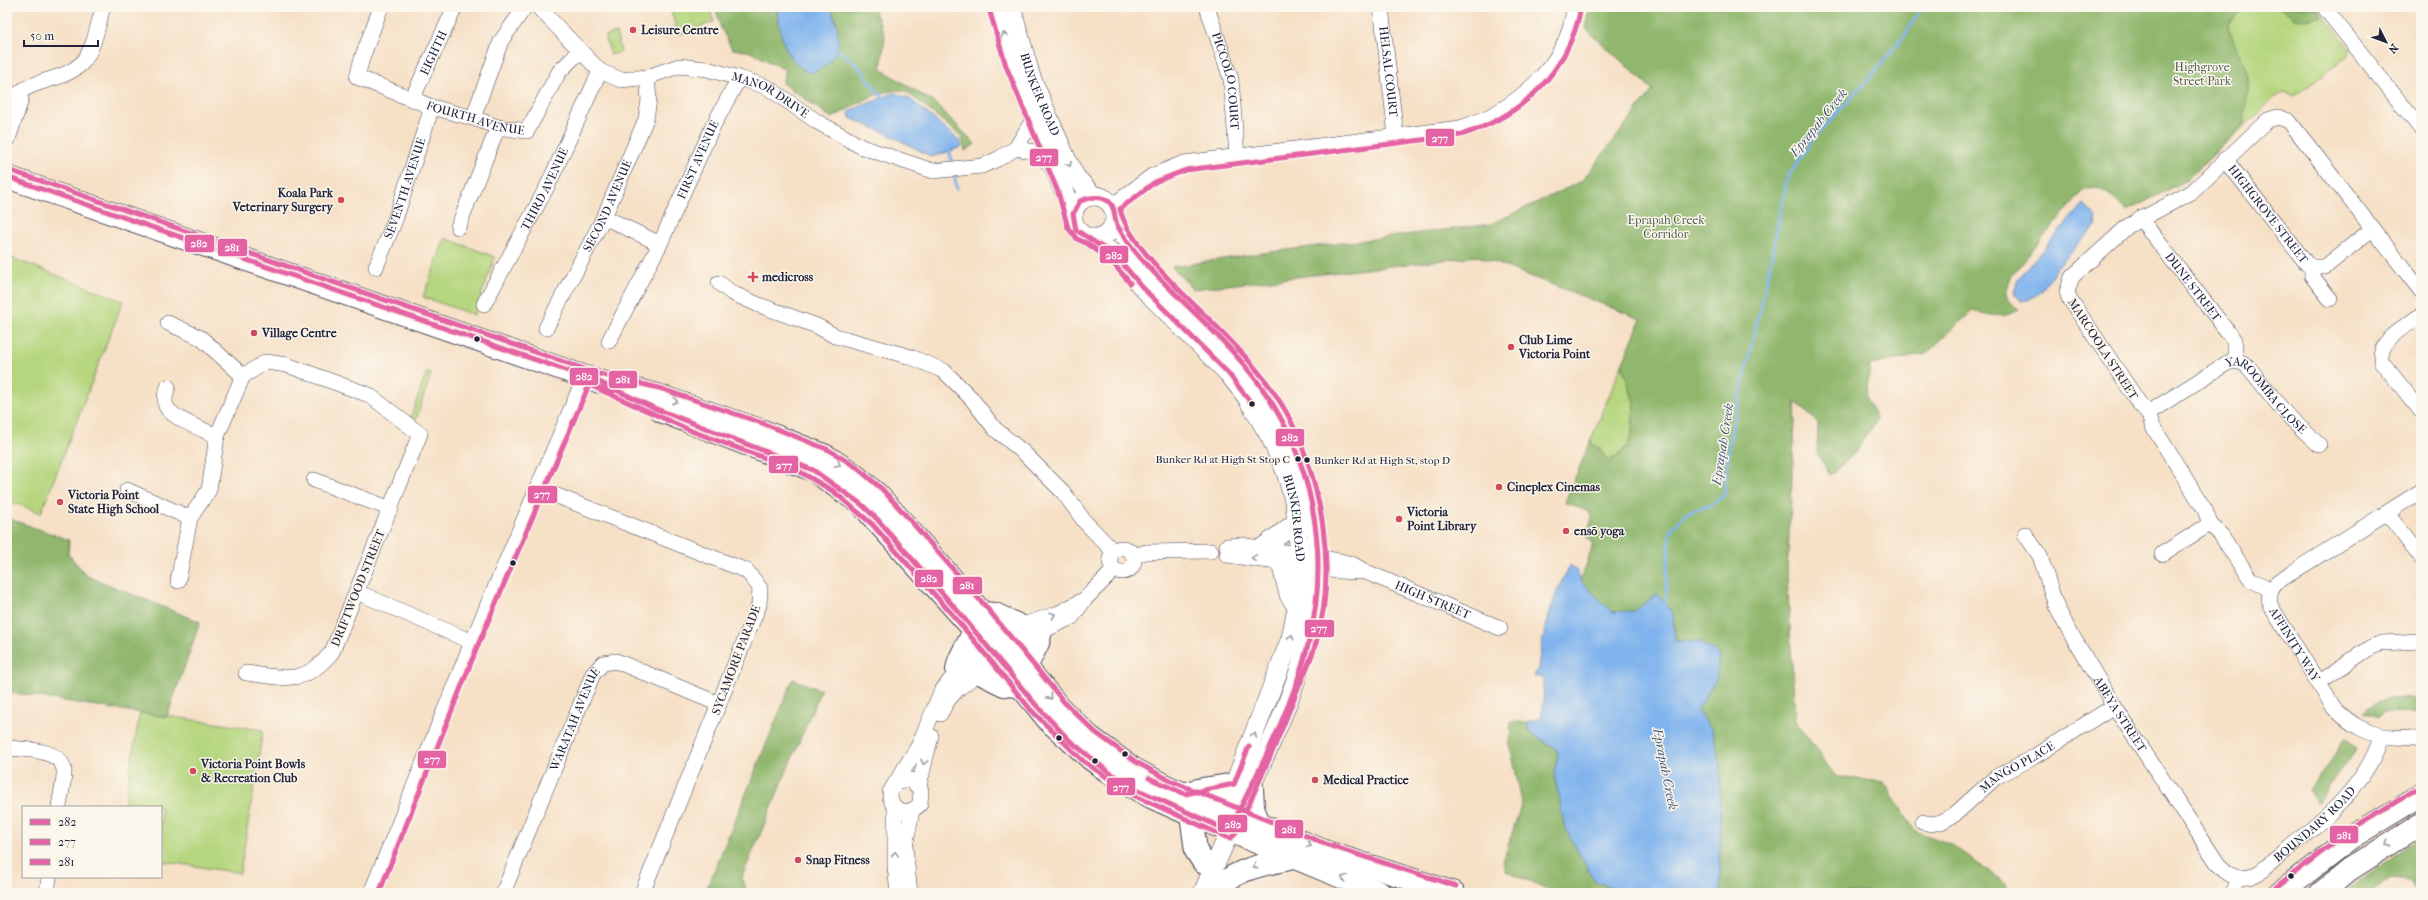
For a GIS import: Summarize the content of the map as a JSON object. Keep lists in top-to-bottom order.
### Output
{
  "streets": {
    "main road": ["BUNKER ROAD"],
    "street": [
      "EIGHTH",
      "HELSAL COURT",
      "PICCOLO COURT",
      "MANOR DRIVE",
      "FOURTH AVENUE",
      "FIRST AVENUE",
      "SEVENTH AVENUE",
      "THIRD AVENUE",
      "SECOND AVENUE",
      "HIGHGROVE STREET",
      "DUNE STREET",
      "MARCOOLA STREET",
      "YAROOMBA CLOSE",
      "DRIFTWOOD STREET",
      "HIGH STREET",
      "AFFINITY WAY",
      "SYCAMORE PARADE",
      "ABEYA STREET",
      "WARATAH AVENUE",
      "MANGO PLACE",
      "BOUNDARY ROAD"
    ]
  },
  "crossings": [
    ["EIGHTH", "FOURTH AVENUE"],
    ["BUNKER ROAD", "HIGH STREET"],
    ["MANOR DRIVE", "FOURTH AVENUE"],
    ["MANOR DRIVE", "FIRST AVENUE"],
    ["MANOR DRIVE", "THIRD AVENUE"],
    ["MANOR DRIVE", "SECOND AVENUE"],
    ["FOURTH AVENUE", "SEVENTH AVENUE"],
    ["HIGHGROVE STREET", "MARCOOLA STREET"],
    ["DUNE STREET", "MARCOOLA STREET"],
    ["DUNE STREET", "YAROOMBA CLOSE"],
    ["MARCOOLA STREET", "YAROOMBA CLOSE"],
    ["MARCOOLA STREET", "AFFINITY WAY"],
    ["AFFINITY WAY", "BOUNDARY ROAD"],
    ["SYCAMORE PARADE", "WARATAH AVENUE"],
    ["ABEYA STREET", "MANGO PLACE"],
    ["ABEYA STREET", "BOUNDARY ROAD"]
  ],
  "water": ["Eprapah Creek"],
  "parks": ["Highgrove Street Park", "Eprapah Creek Corridor"],
  "places": {
    "other": [
      "Leisure Centre",
      "Koala Park Veterinary Surgery",
      "Village Centre",
      "Club Lime Victoria Point",
      "Bunker Rd at High St Stop C",
      "Bunker Rd at High St, stop D",
      "Cineplex Cinemas",
      "Victoria Point State High School",
      "Victoria Point Library",
      "ensō yoga",
      "Victoria Point Bowls & Recreation Club",
      "Medical Practice",
      "Snap Fitness"
    ],
    "health": ["medicross"]
  },
  "lines": ["transit line 277", "transit line 281", "transit line 282"],
  "legend": ["282", "277", "281"],
  "scale_bar": "50 m",
  "north": "bottom right"
}
